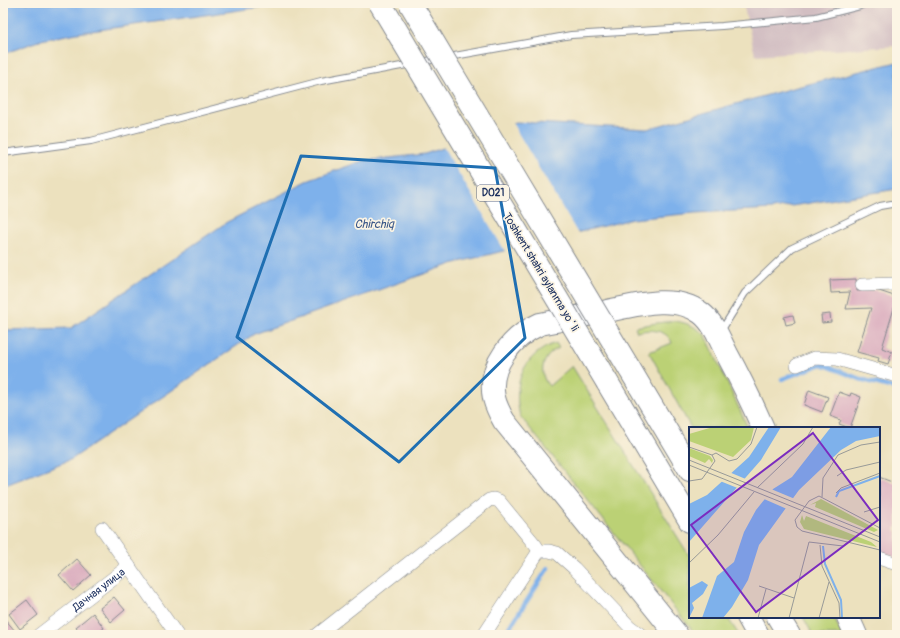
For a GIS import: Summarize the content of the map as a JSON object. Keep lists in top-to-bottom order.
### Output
{
  "streets": {
    "highway": ["D021", "Toshkent shahri aylanma yoʻli"],
    "street": ["Дачная улица"]
  },
  "water": ["Chirchiq"]
}
